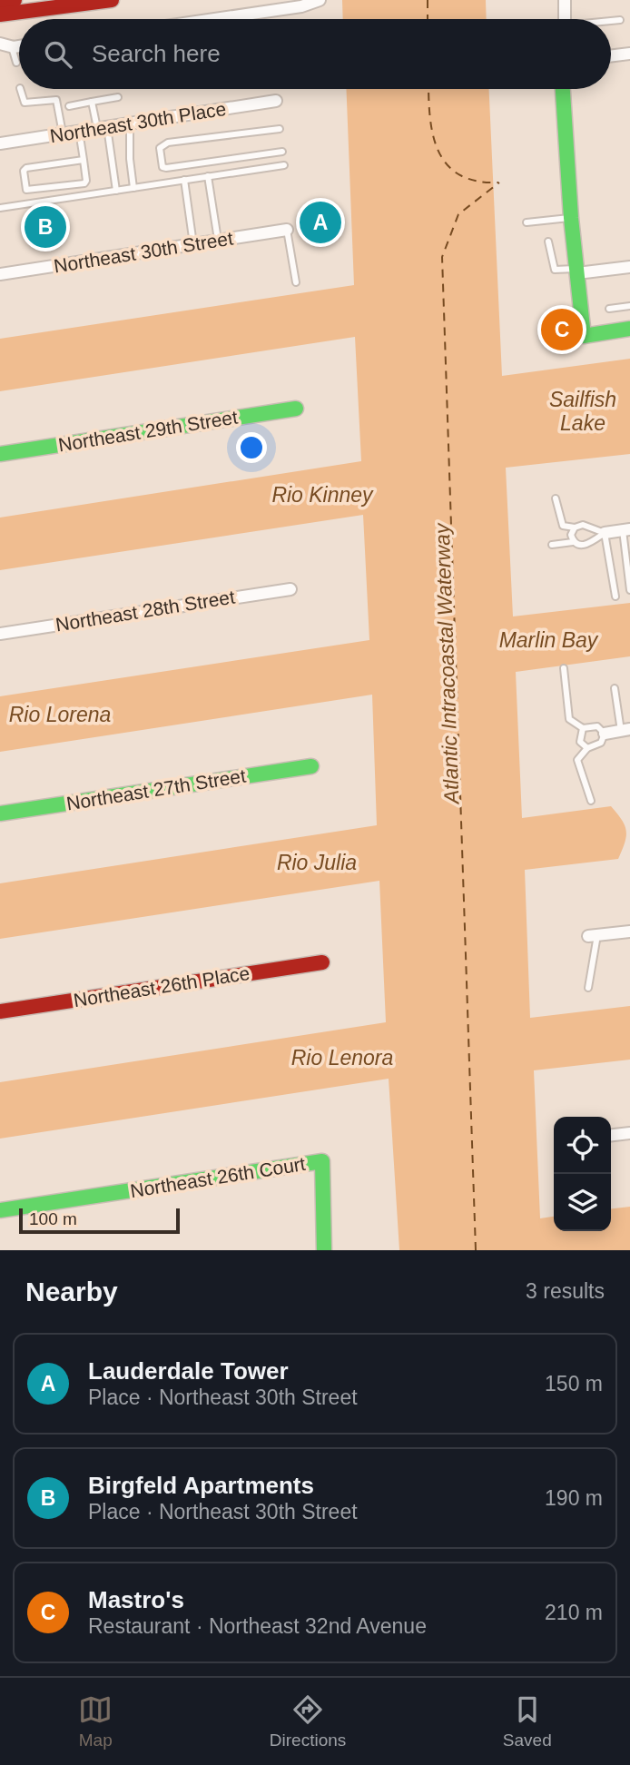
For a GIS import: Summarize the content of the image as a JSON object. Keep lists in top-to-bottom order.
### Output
{
  "streets": {
    "street": [
      "Northeast 30th Place",
      "Northeast 30th Street",
      "Northeast 29th Street",
      "Northeast 28th Street",
      "Northeast 27th Street",
      "Northeast 26th Place",
      "Northeast 26th Court"
    ]
  },
  "water": [
    "Sailfish Lake",
    "Rio Kinney",
    "Marlin Bay",
    "Atlantic Intracoastal Waterway",
    "Rio Lorena",
    "Rio Julia",
    "Rio Lenora"
  ],
  "scale_bar": "100 m",
  "page": {
    "search": "Search here",
    "pins": ["A", "B", "C"],
    "scale": "100 m",
    "heading": ["Nearby", "3 results"],
    "list": [
      {
        "mark": "A",
        "name": "Lauderdale Tower",
        "note": "Place · Northeast 30th Street",
        "value": "150 m"
      },
      {
        "mark": "B",
        "name": "Birgfeld Apartments",
        "note": "Place · Northeast 30th Street",
        "value": "190 m"
      },
      {
        "mark": "C",
        "name": "Mastro's",
        "note": "Restaurant · Northeast 32nd Avenue",
        "value": "210 m"
      }
    ],
    "nav": ["Map", "Directions", "Saved"]
  }
}
